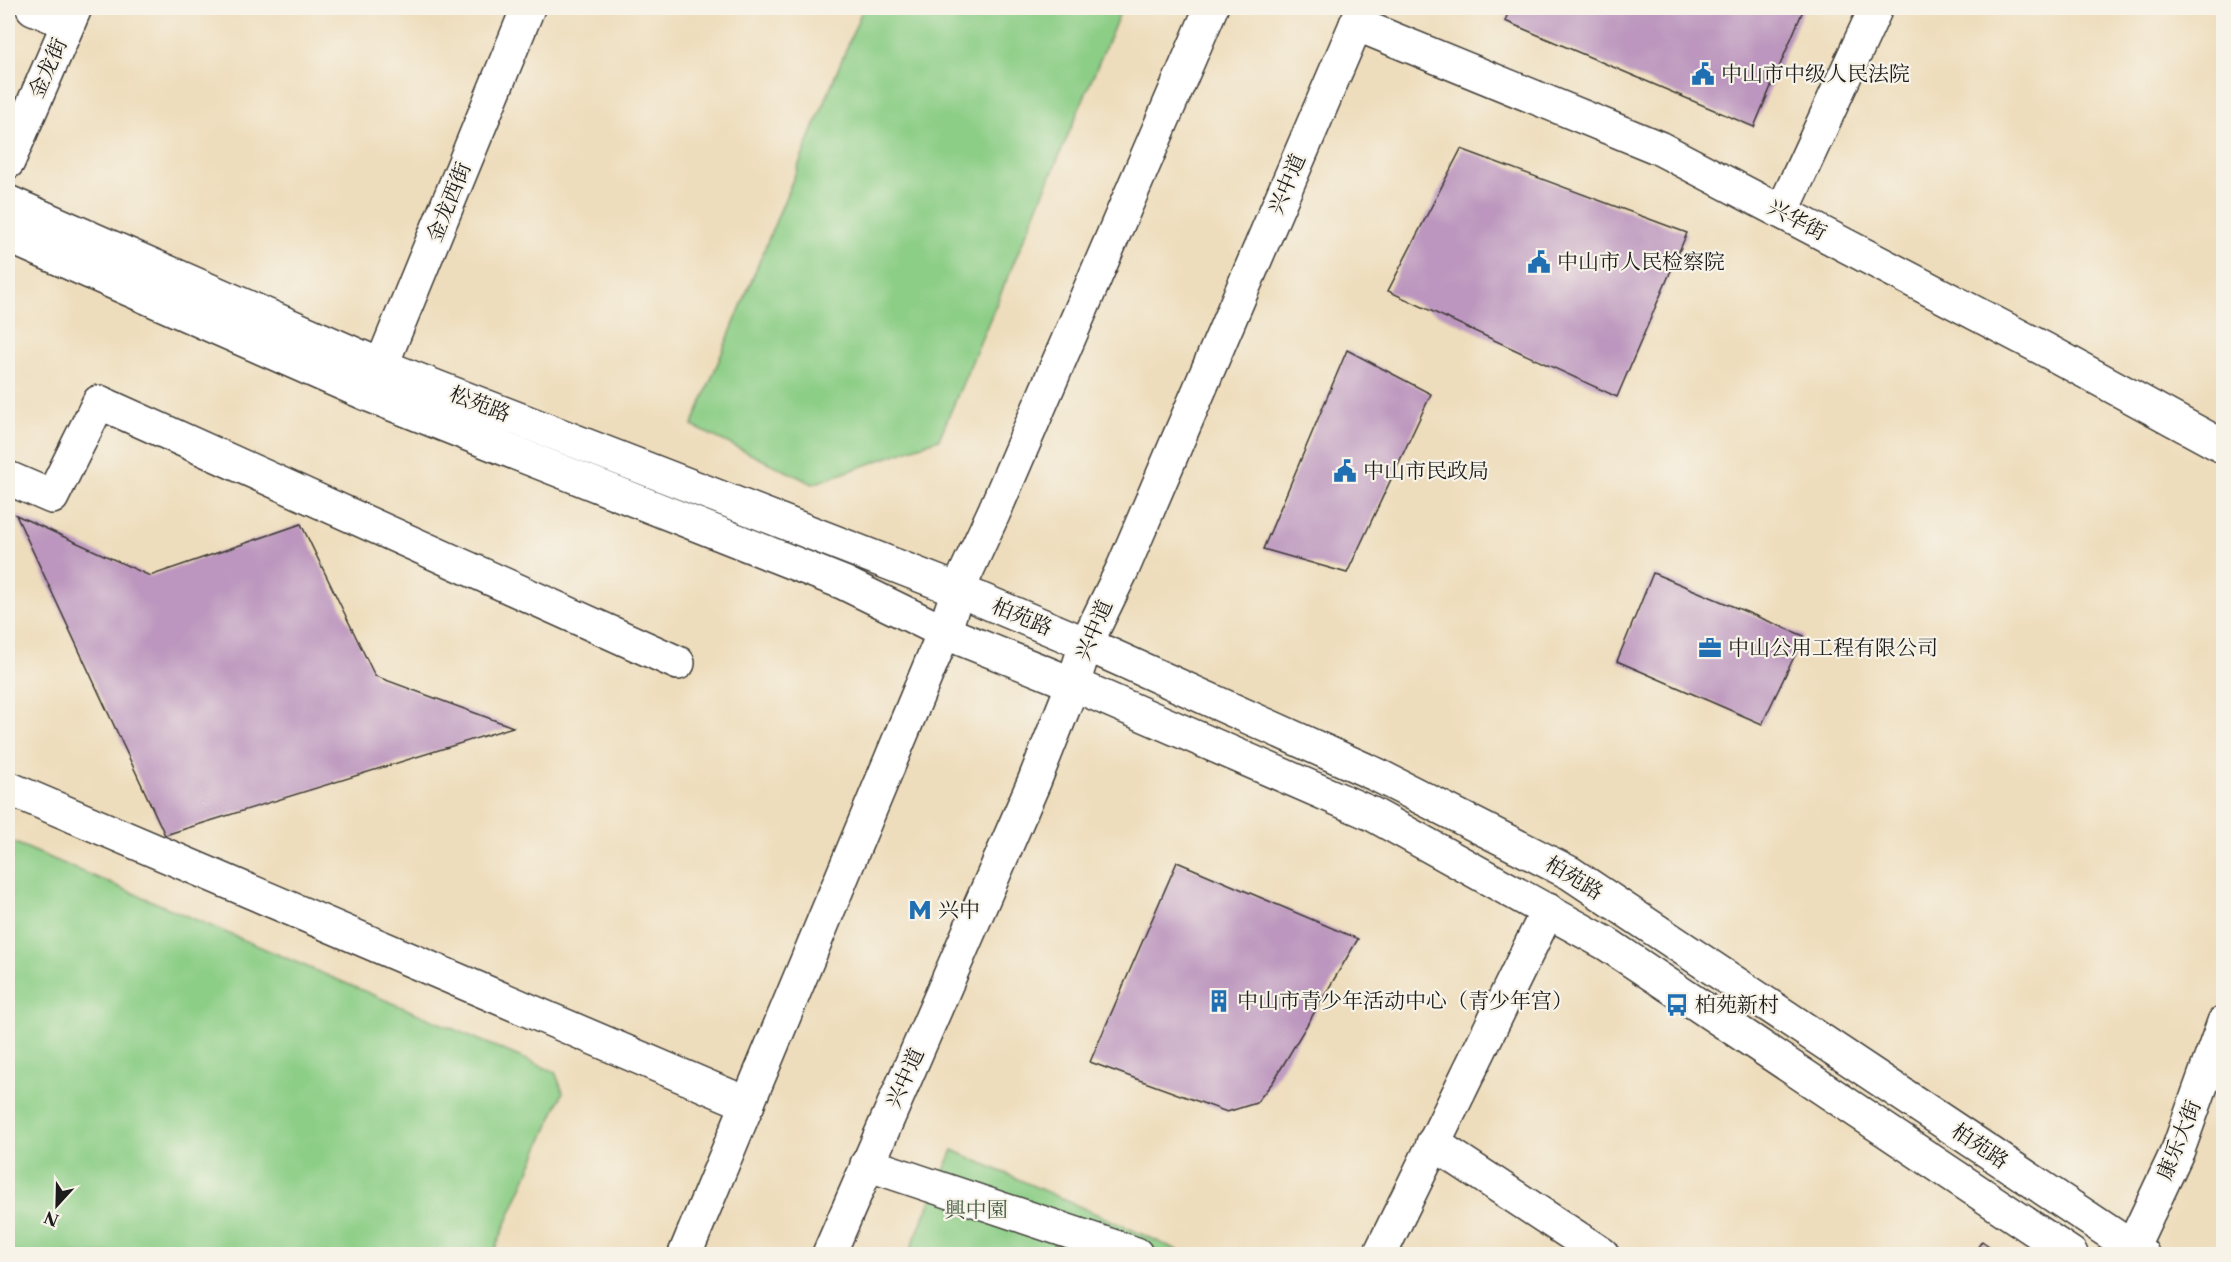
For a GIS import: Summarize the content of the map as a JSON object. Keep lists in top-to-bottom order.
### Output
{
  "streets": {
    "street": [
      "金龙街",
      "兴中道",
      "金龙西街",
      "兴华街",
      "松苑路",
      "柏苑路",
      "康乐大街"
    ]
  },
  "crossings": [
    ["兴中道", "兴华街"],
    ["兴中道", "柏苑路"],
    ["金龙西街", "松苑路"],
    ["松苑路", "柏苑路"],
    ["柏苑路", "康乐大街"]
  ],
  "parks": ["興中園"],
  "places": {
    "public building": ["中山市中级人民法院", "中山市人民检察院", "中山市民政局"],
    "office": ["中山公用工程有限公司"],
    "metro station": ["兴中"],
    "building": ["中山市青少年活动中心（青少年宫）"],
    "bus stop": ["柏苑新村"]
  },
  "north": "bottom"
}
